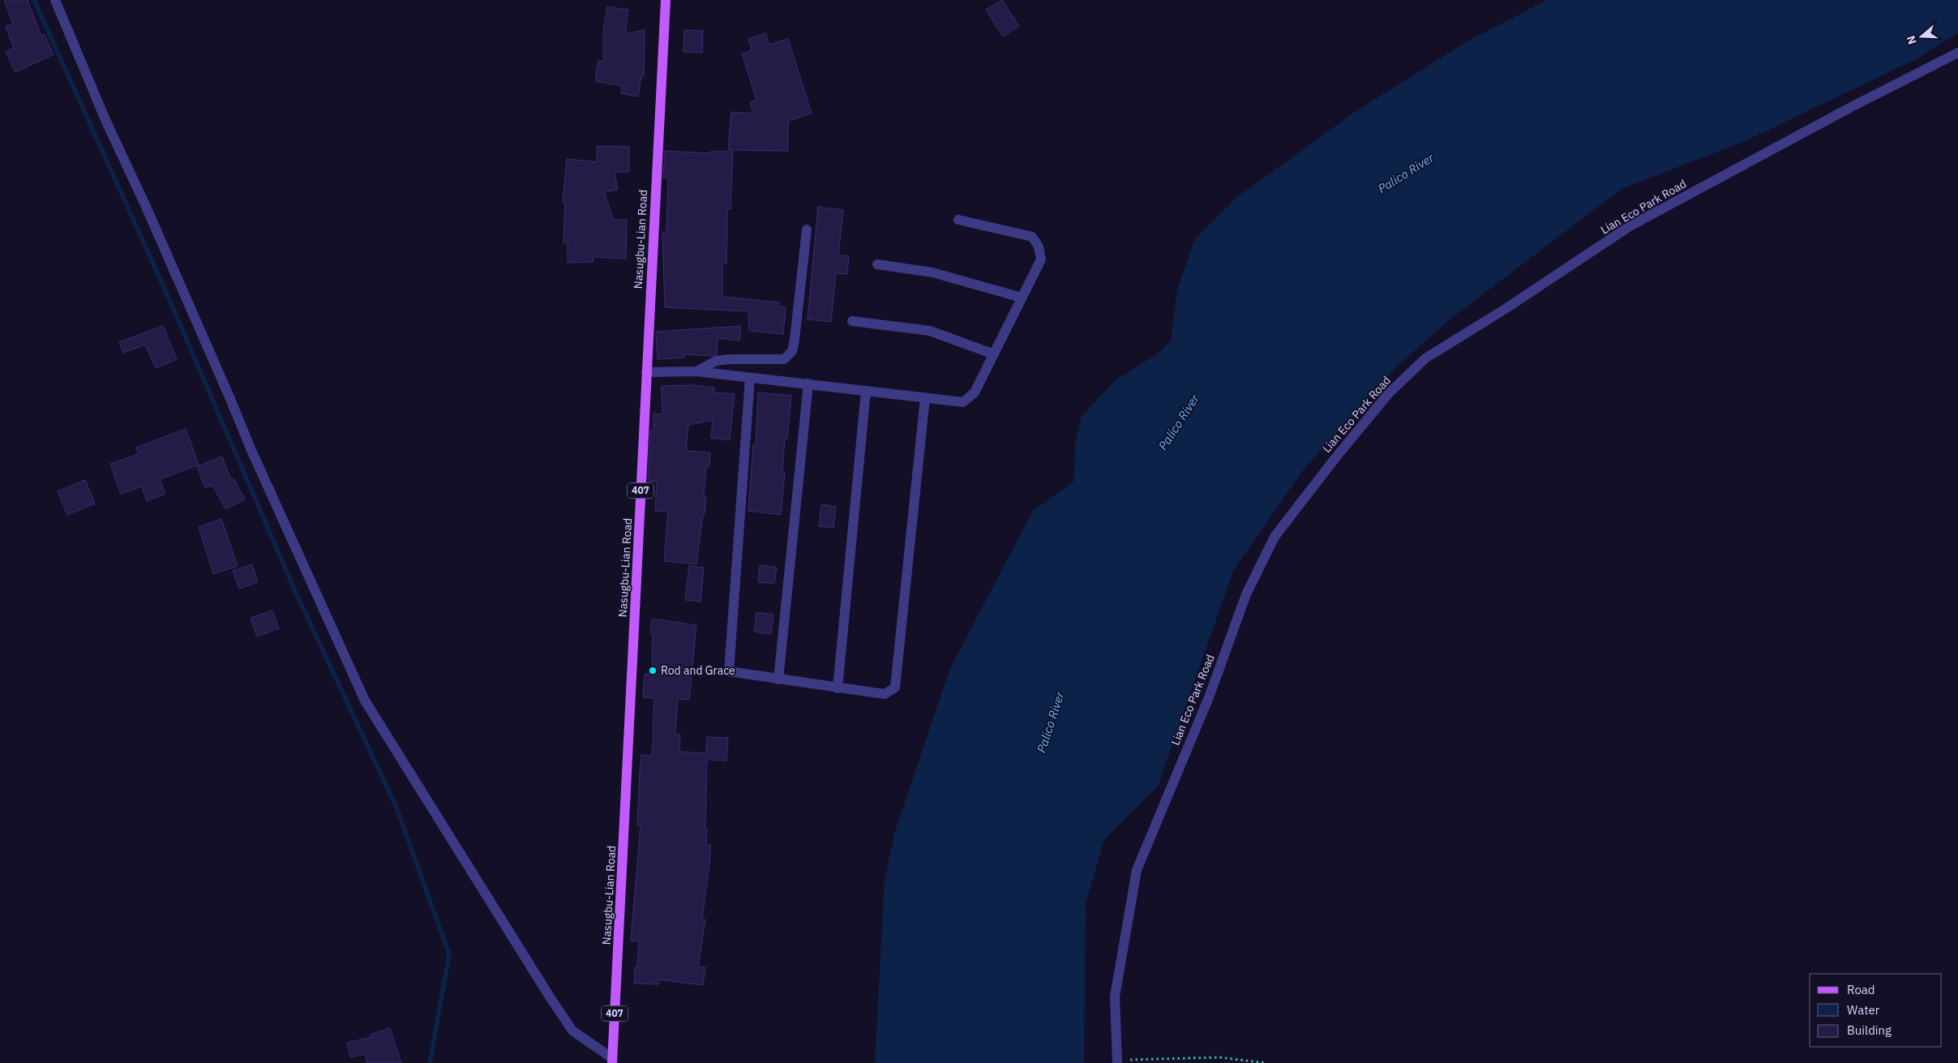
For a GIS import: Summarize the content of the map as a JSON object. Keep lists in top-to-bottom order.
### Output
{
  "streets": {
    "main road": ["Nasugbu-Lian Road", "407"],
    "street": ["Lian Eco Park Road"]
  },
  "water": ["Palico River"],
  "places": ["Rod and Grace"],
  "legend": ["Road", "Water", "Building"],
  "north": "left"
}
